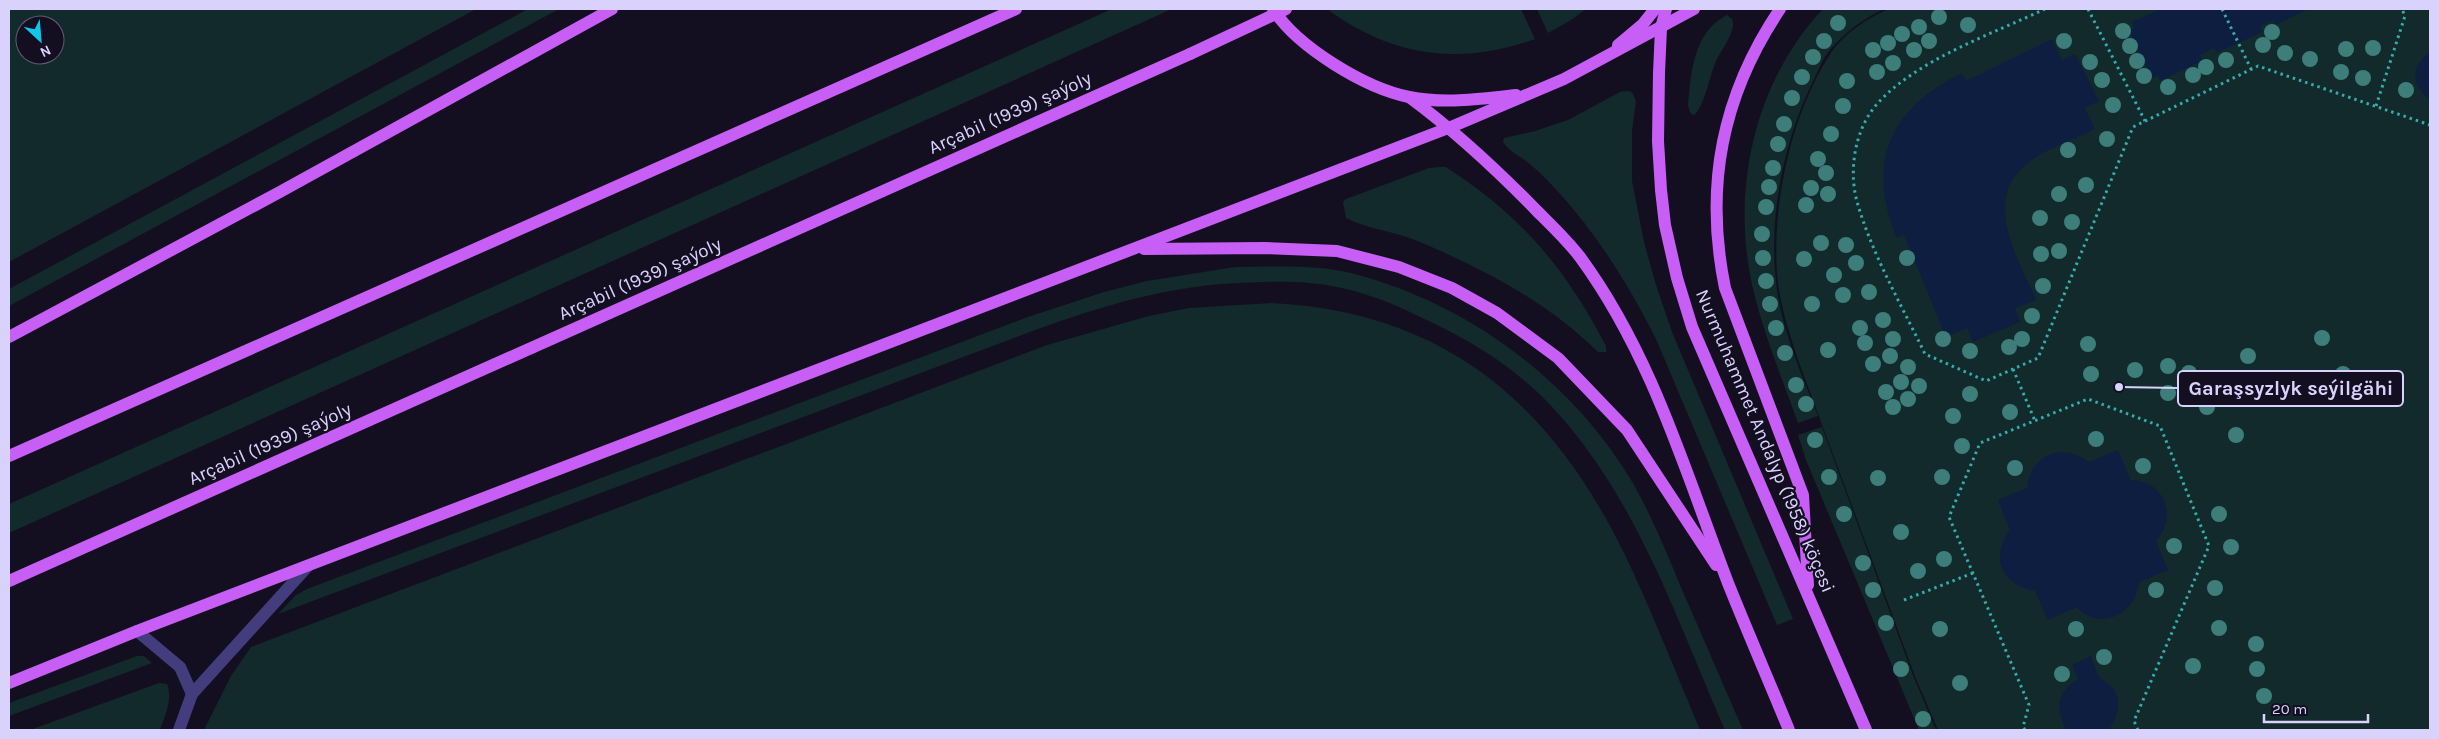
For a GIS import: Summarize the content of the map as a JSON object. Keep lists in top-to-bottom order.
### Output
{
  "streets": {
    "main road": ["Arçabil (1939) şaýoly", "Nurmuhammet Andalyp (1958) köçesi"]
  },
  "places": ["Garaşsyzlyk seýilgähi"],
  "scale_bar": "20 m",
  "north": "bottom right"
}
